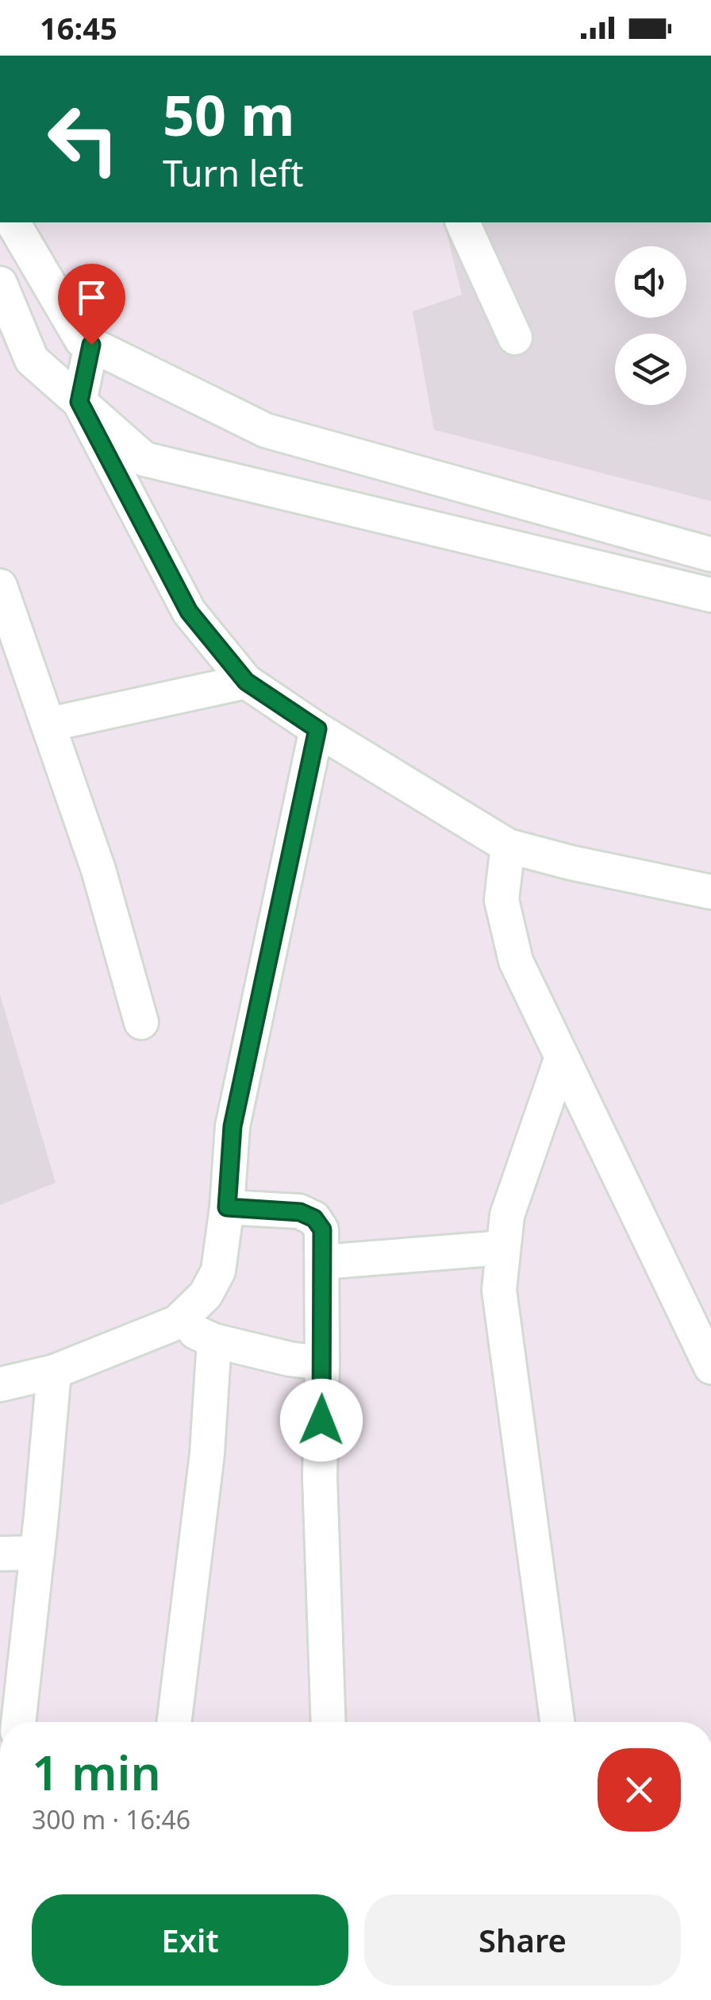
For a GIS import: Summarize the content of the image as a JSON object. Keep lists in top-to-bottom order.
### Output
{
  "page": {
    "status": "16:45",
    "turn": ["50 m", "Turn left"],
    "heading": ["1 min", "300 m · 16:46"],
    "buttons": ["Exit", "Share"]
  }
}
